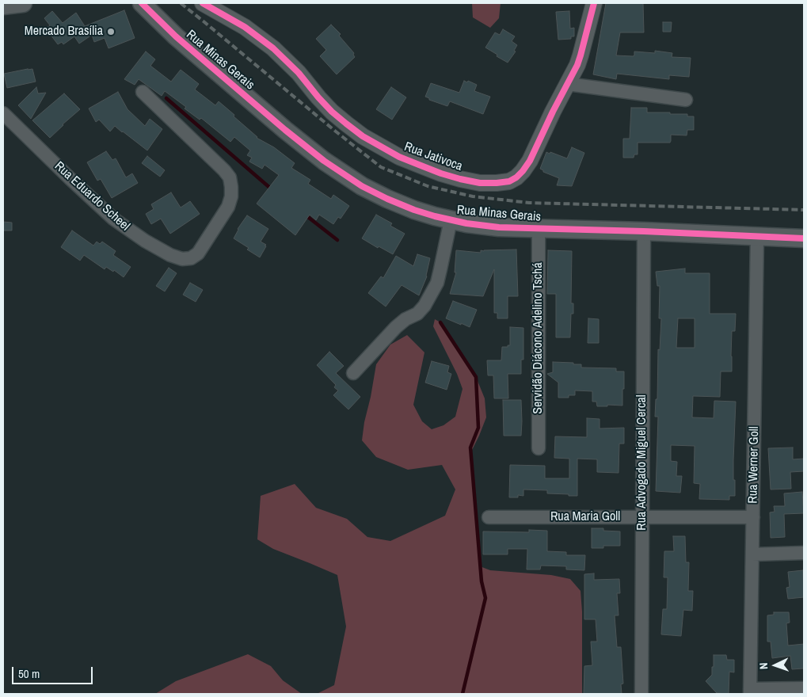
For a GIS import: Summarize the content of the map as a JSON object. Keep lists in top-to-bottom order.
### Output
{
  "streets": {
    "main road": ["Rua Minas Gerais"],
    "street": [
      "Rua Jativoca",
      "Rua Eduardo Scheel",
      "Servidão Diácono Adelino Tschá",
      "Rua Advogado Miguel Cercal",
      "Rua Werner Goll",
      "Rua Maria Goll"
    ]
  },
  "crossings": [
    ["Rua Minas Gerais", "Servidão Diácono Adelino Tschá"],
    ["Rua Minas Gerais", "Rua Advogado Miguel Cercal"],
    ["Rua Minas Gerais", "Rua Werner Goll"],
    ["Rua Advogado Miguel Cercal", "Rua Maria Goll"],
    ["Rua Werner Goll", "Rua Maria Goll"]
  ],
  "places": ["Mercado Brasília"],
  "scale_bar": "50 m",
  "north": "left"
}
